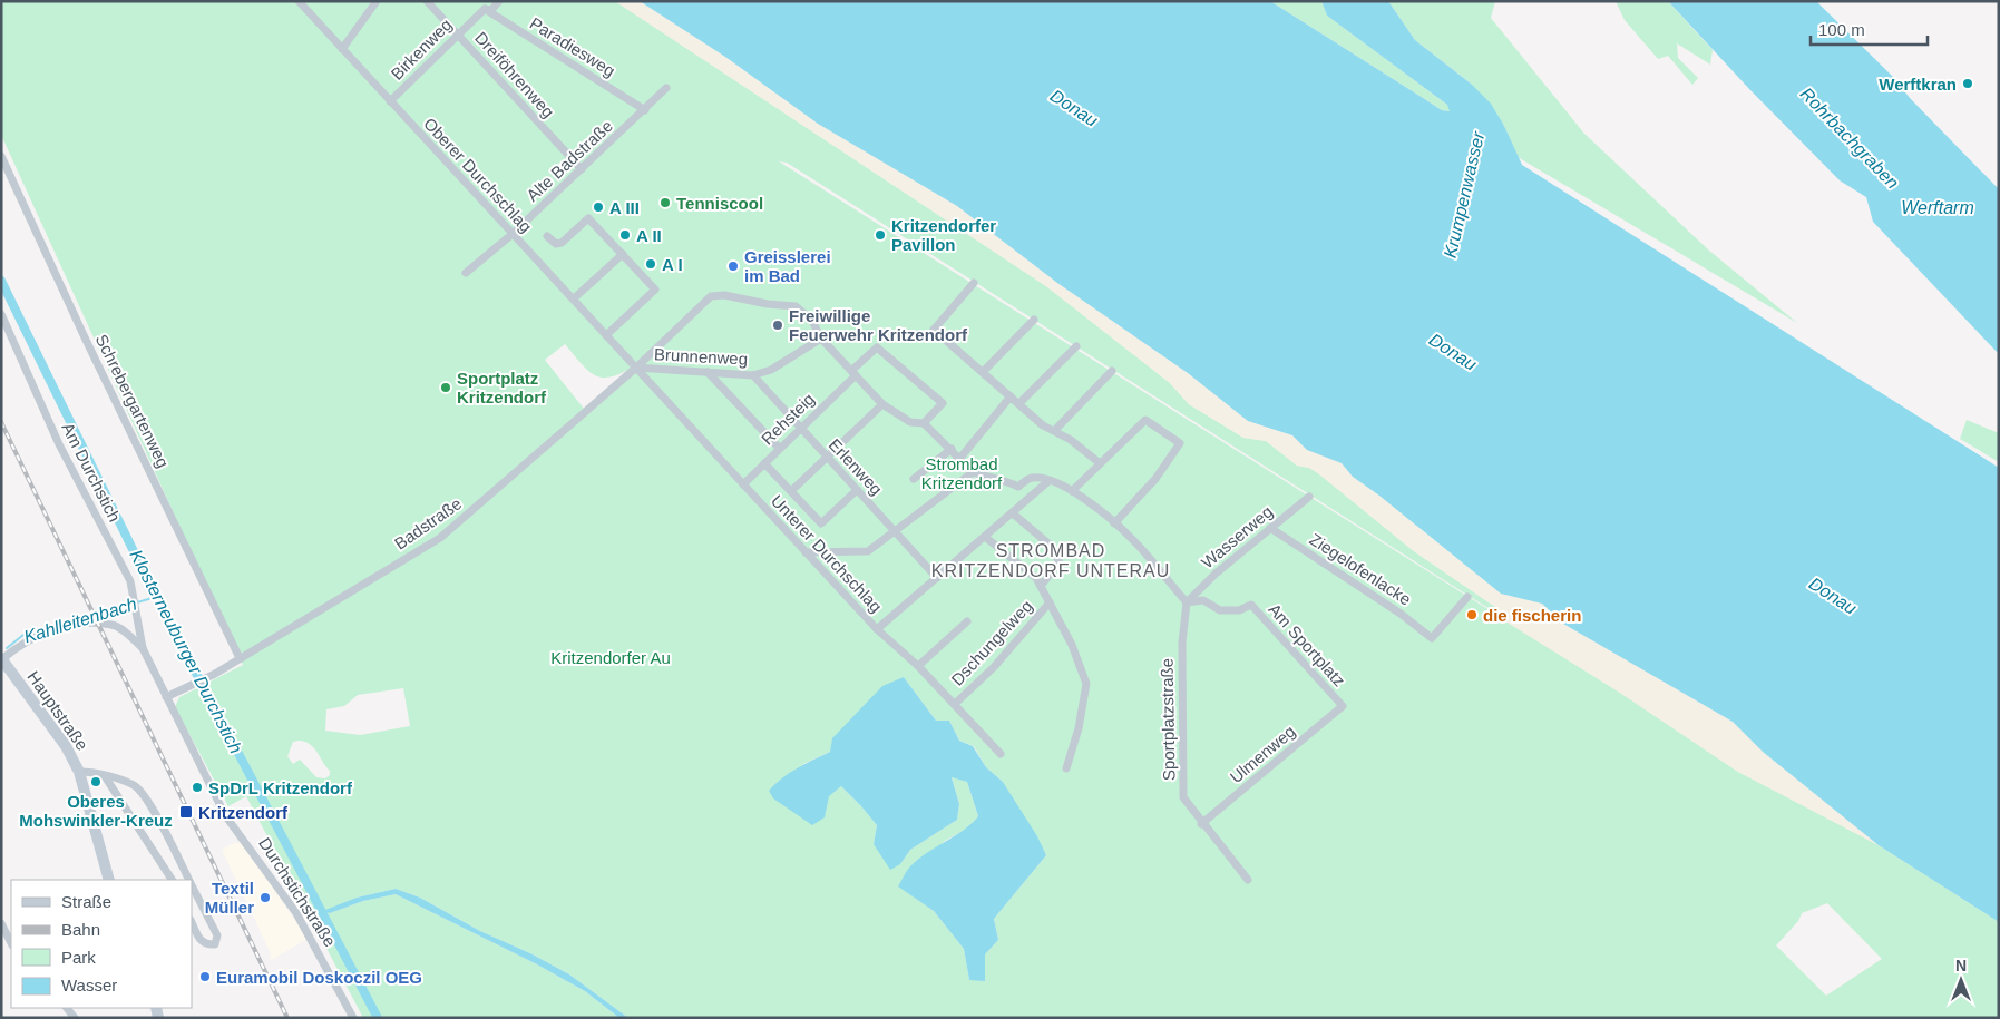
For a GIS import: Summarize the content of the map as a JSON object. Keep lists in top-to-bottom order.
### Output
{
  "streets": {
    "main road": ["Hauptstraße"],
    "street": [
      "Paradiesweg",
      "Birkenweg",
      "Dreiföhrenweg",
      "Alte Badstraße",
      "Oberer Durchschlag",
      "Brunnenweg",
      "Schrebergartenweg",
      "Rehsteig",
      "Erlenweg",
      "Am Durchstich",
      "Badstraße",
      "Wasserweg",
      "Unterer Durchschlag",
      "Ziegelofenlacke",
      "Dschungelweg",
      "Am Sportplatz",
      "Sportplatzstraße",
      "Ulmenweg",
      "Durchstichstraße"
    ]
  },
  "crossings": [
    ["Paradiesweg", "Birkenweg"],
    ["Paradiesweg", "Alte Badstraße"],
    ["Birkenweg", "Dreiföhrenweg"],
    ["Birkenweg", "Oberer Durchschlag"],
    ["Dreiföhrenweg", "Alte Badstraße"],
    ["Alte Badstraße", "Oberer Durchschlag"],
    ["Oberer Durchschlag", "Brunnenweg"],
    ["Oberer Durchschlag", "Badstraße"],
    ["Oberer Durchschlag", "Unterer Durchschlag"],
    ["Brunnenweg", "Erlenweg"],
    ["Brunnenweg", "Badstraße"],
    ["Brunnenweg", "Unterer Durchschlag"],
    ["Schrebergartenweg", "Badstraße"],
    ["Rehsteig", "Erlenweg"],
    ["Rehsteig", "Unterer Durchschlag"],
    ["Am Durchstich", "Durchstichstraße"],
    ["Badstraße", "Unterer Durchschlag"],
    ["Badstraße", "Durchstichstraße"],
    ["Wasserweg", "Ziegelofenlacke"],
    ["Wasserweg", "Am Sportplatz"],
    ["Wasserweg", "Sportplatzstraße"],
    ["Unterer Durchschlag", "Dschungelweg"],
    ["Am Sportplatz", "Sportplatzstraße"],
    ["Am Sportplatz", "Ulmenweg"],
    ["Sportplatzstraße", "Ulmenweg"]
  ],
  "districts": ["STROMBAD KRITZENDORF UNTERAU"],
  "water": [
    "Donau",
    "Rohrbachgraben",
    "Krumpenwasser",
    "Werftarm",
    "Kahlleitenbach",
    "Klosterneuburger Durchstich"
  ],
  "parks": ["Strombad Kritzendorf", "Kritzendorfer Au"],
  "places": {
    "other": [
      "Werftkran",
      "Tenniscool",
      "A III",
      "A II",
      "Kritzendorfer Pavillon",
      "A I",
      "Greisslerei im Bad",
      "Freiwillige Feuerwehr Kritzendorf",
      "Sportplatz Kritzendorf",
      "die fischerin",
      "Oberes Mohswinkler-Kreuz",
      "SpDrL Kritzendorf",
      "Textil Müller",
      "Euramobil Doskoczil OEG"
    ],
    "transit": ["Kritzendorf"]
  },
  "legend": [
    "Straße",
    "Bahn",
    "Park",
    "Wasser"
  ],
  "scale_bar": "100 m",
  "north": "top"
}
